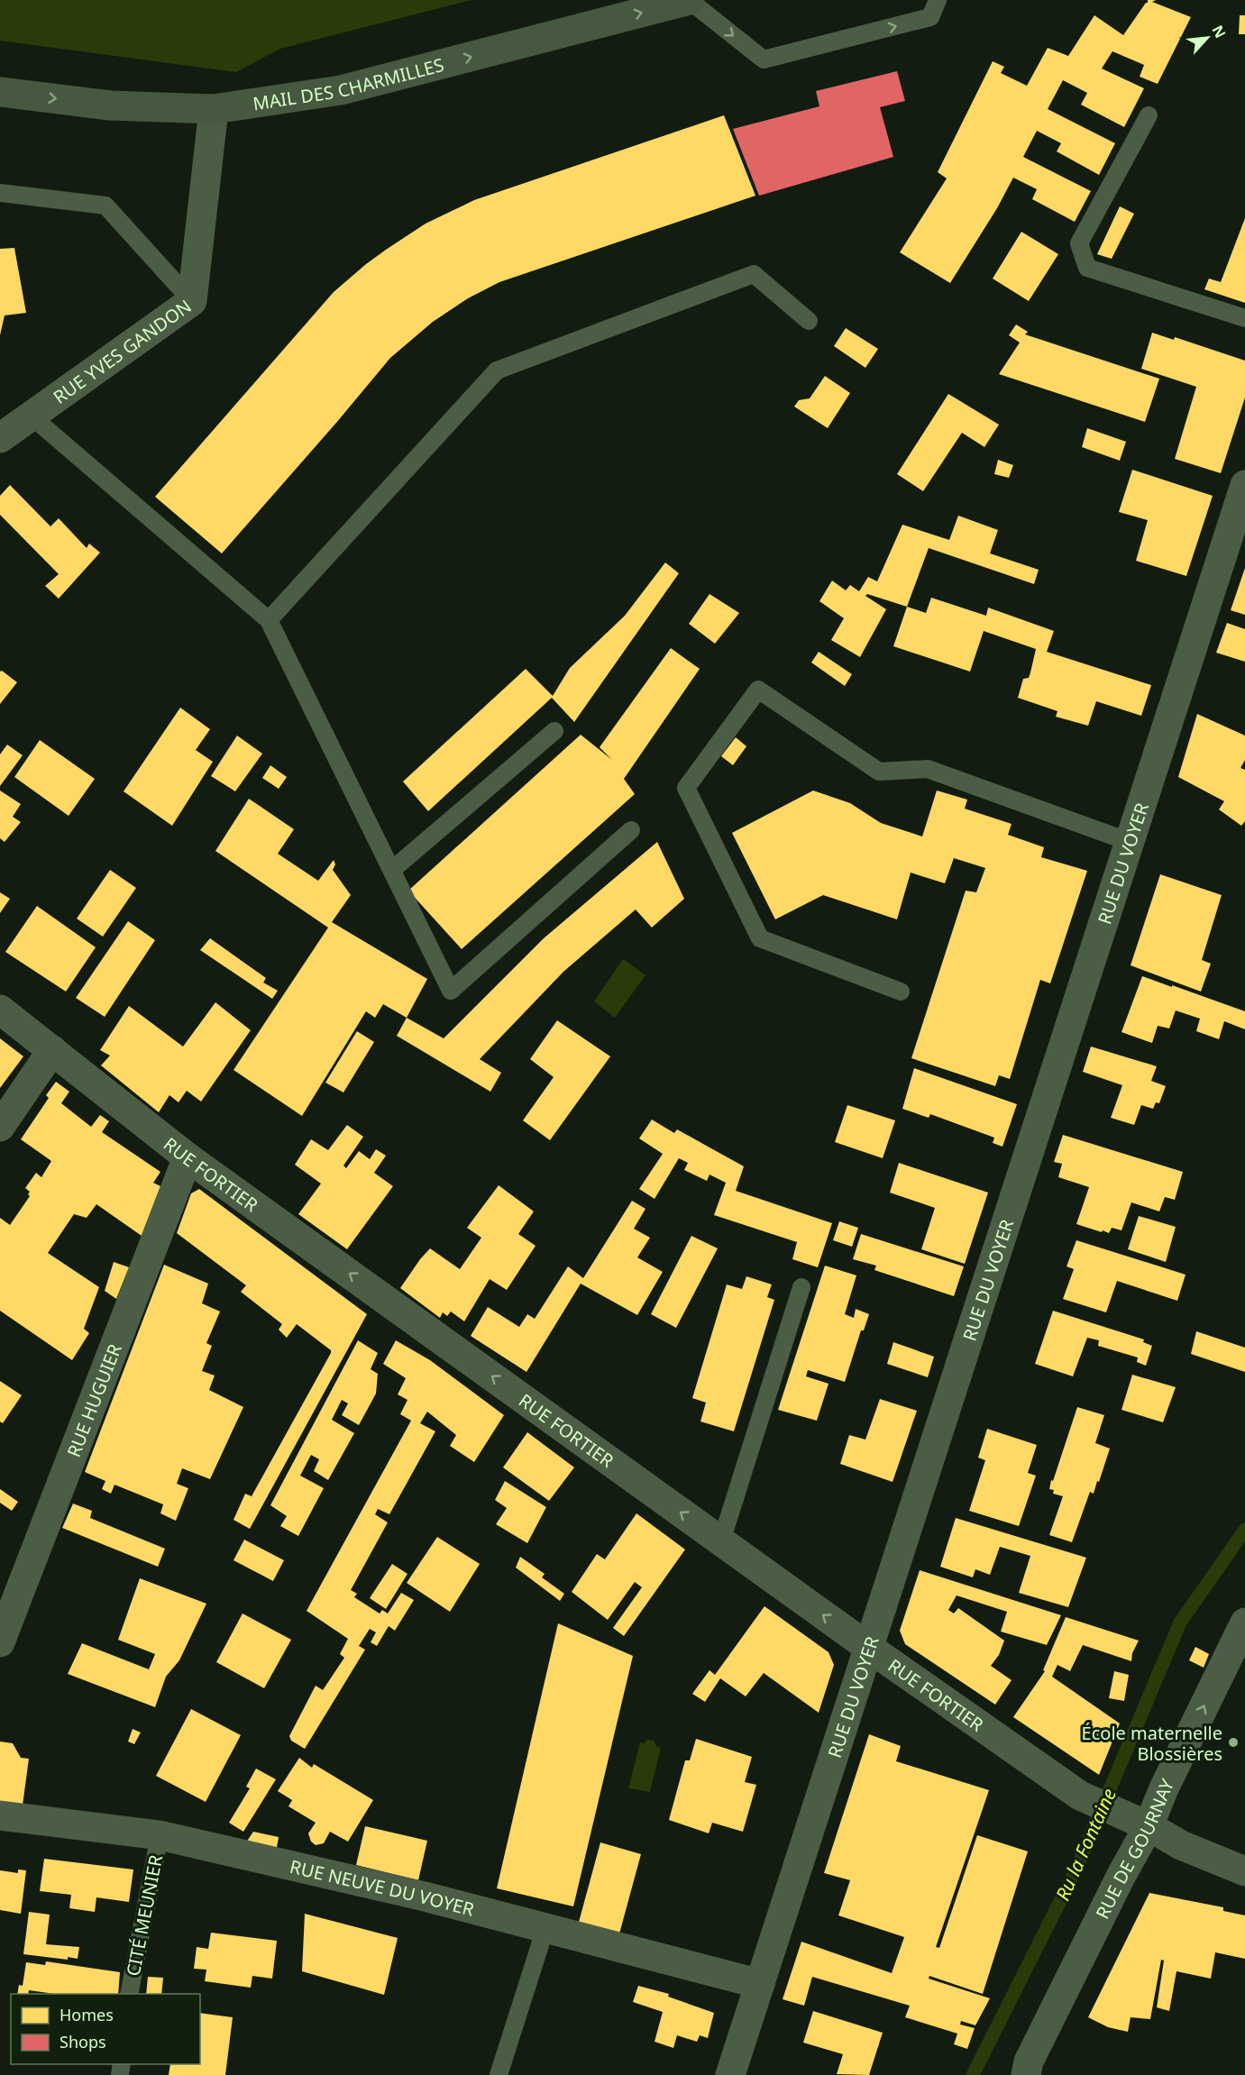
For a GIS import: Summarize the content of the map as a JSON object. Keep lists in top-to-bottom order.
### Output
{
  "streets": {
    "main road": ["MAIL DES CHARMILLES"],
    "street": [
      "RUE YVES GANDON",
      "RUE DU VOYER",
      "RUE FORTIER",
      "RUE HUGUIER",
      "RUE DE GOURNAY",
      "RUE NEUVE DU VOYER"
    ],
    "lane": ["CITÉ MEUNIER"]
  },
  "crossings": [
    ["MAIL DES CHARMILLES", "RUE YVES GANDON"],
    ["RUE DU VOYER", "RUE FORTIER"],
    ["RUE DU VOYER", "RUE NEUVE DU VOYER"],
    ["RUE FORTIER", "RUE HUGUIER"],
    ["RUE FORTIER", "RUE DE GOURNAY"],
    ["RUE NEUVE DU VOYER", "CITÉ MEUNIER"]
  ],
  "one_way": ["MAIL DES CHARMILLES", "RUE FORTIER", "RUE DE GOURNAY"],
  "water": ["Ru la Fontaine"],
  "places": ["École maternelle Blossières"],
  "legend": ["Homes", "Shops"],
  "north": "top right"
}
